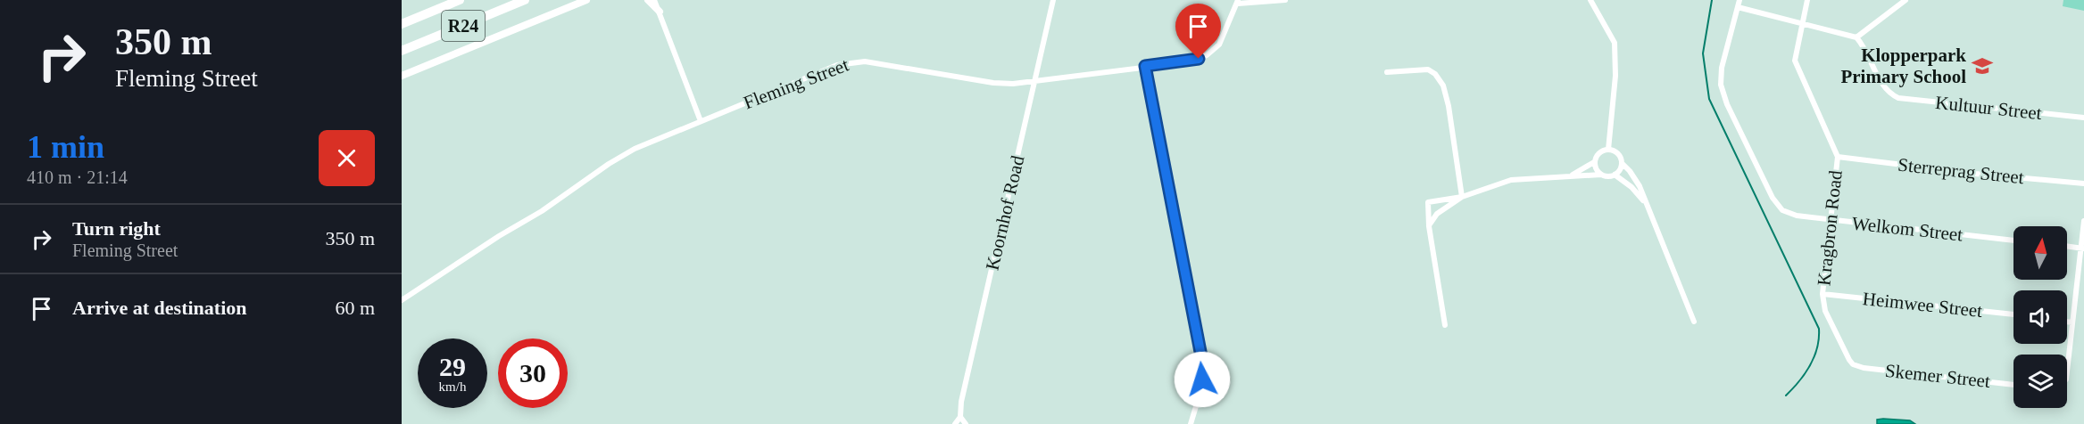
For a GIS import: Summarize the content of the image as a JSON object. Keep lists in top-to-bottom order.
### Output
{
  "streets": {
    "highway": ["R24"],
    "street": [
      "Fleming Street",
      "Kultuur Street",
      "Sterreprag Street",
      "Koornhof Road",
      "Kragbron Road",
      "Welkom Street",
      "Heimwee Street",
      "Skemer Street"
    ]
  },
  "crossings": [
    ["Fleming Street", "Koornhof Road"],
    ["Sterreprag Street", "Kragbron Road"],
    ["Kragbron Road", "Welkom Street"],
    ["Kragbron Road", "Heimwee Street"],
    ["Kragbron Road", "Skemer Street"]
  ],
  "places": {
    "school or university": ["Klopperpark Primary School"]
  },
  "north": "top",
  "page": {
    "turn": ["350 m", "Fleming Street"],
    "heading": ["1 min", "410 m · 21:14"],
    "list": [
      {
        "name": "Turn right",
        "note": "Fleming Street",
        "value": "350 m"
      },
      {
        "name": "Arrive at destination",
        "value": "60 m"
      }
    ],
    "speed": "29 km/h",
    "limit": "30"
  }
}
